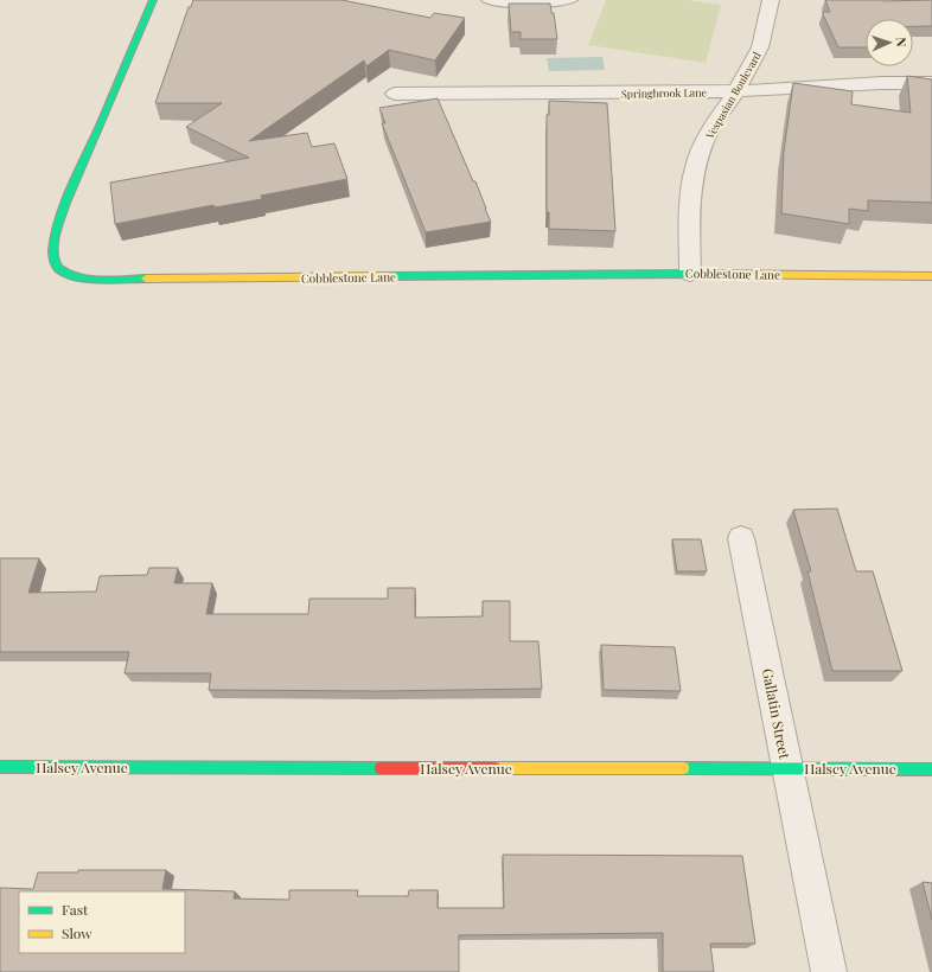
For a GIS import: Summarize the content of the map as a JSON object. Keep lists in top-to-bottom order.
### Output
{
  "streets": {
    "street": [
      "Springbrook Lane",
      "Vespasian Boulevard",
      "Cobblestone Lane",
      "Gallatin Street",
      "Halsey Avenue"
    ]
  },
  "crossings": [
    ["Springbrook Lane", "Vespasian Boulevard"],
    ["Vespasian Boulevard", "Cobblestone Lane"],
    ["Gallatin Street", "Halsey Avenue"]
  ],
  "legend": ["Fast", "Slow"],
  "north": "right"
}
